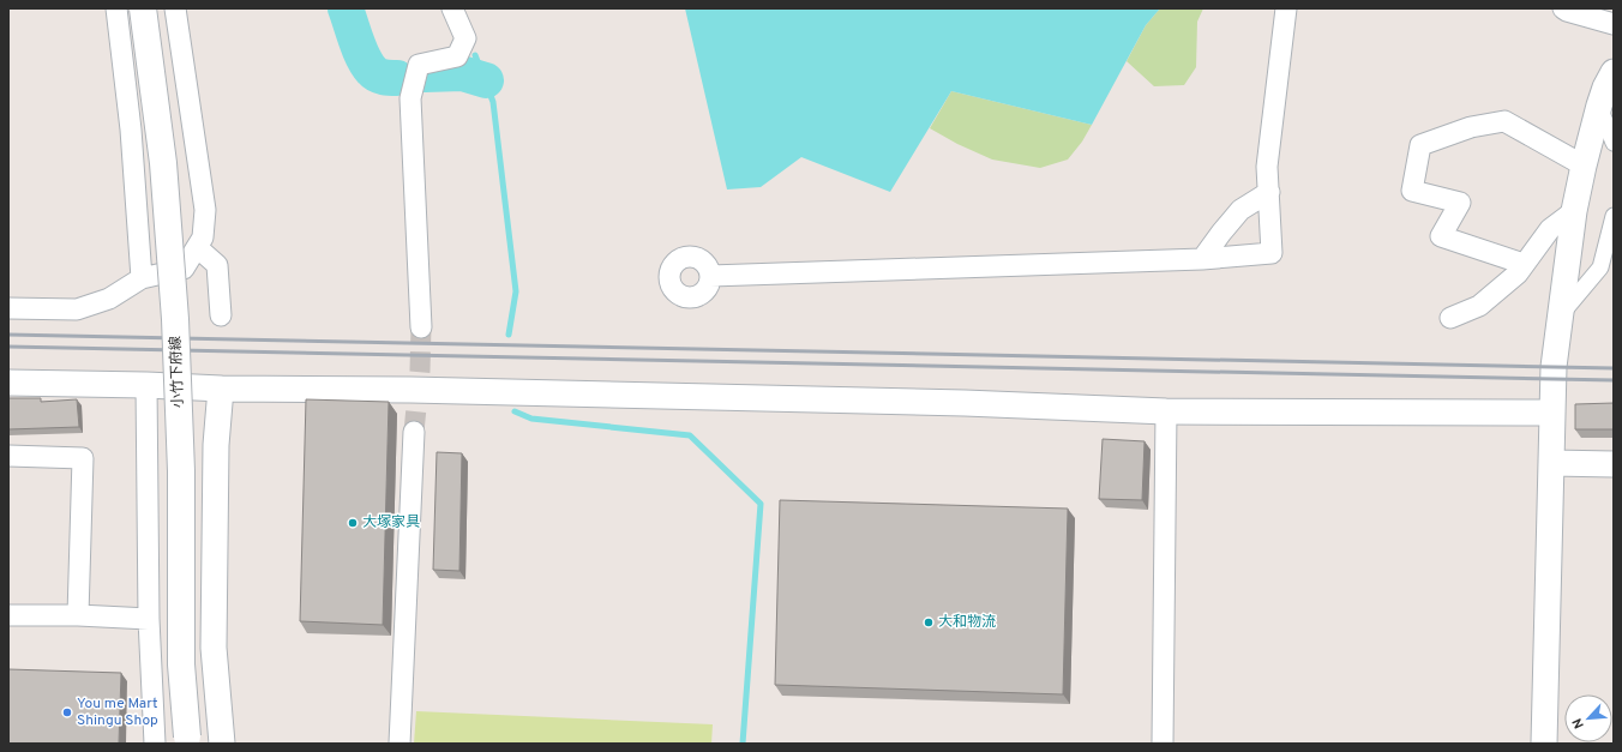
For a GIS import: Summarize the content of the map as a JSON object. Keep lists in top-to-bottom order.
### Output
{
  "streets": {
    "main road": ["小竹下府線"]
  },
  "places": ["大塚家具", "大和物流", "You me Mart Shingu Shop"],
  "north": "bottom left"
}
